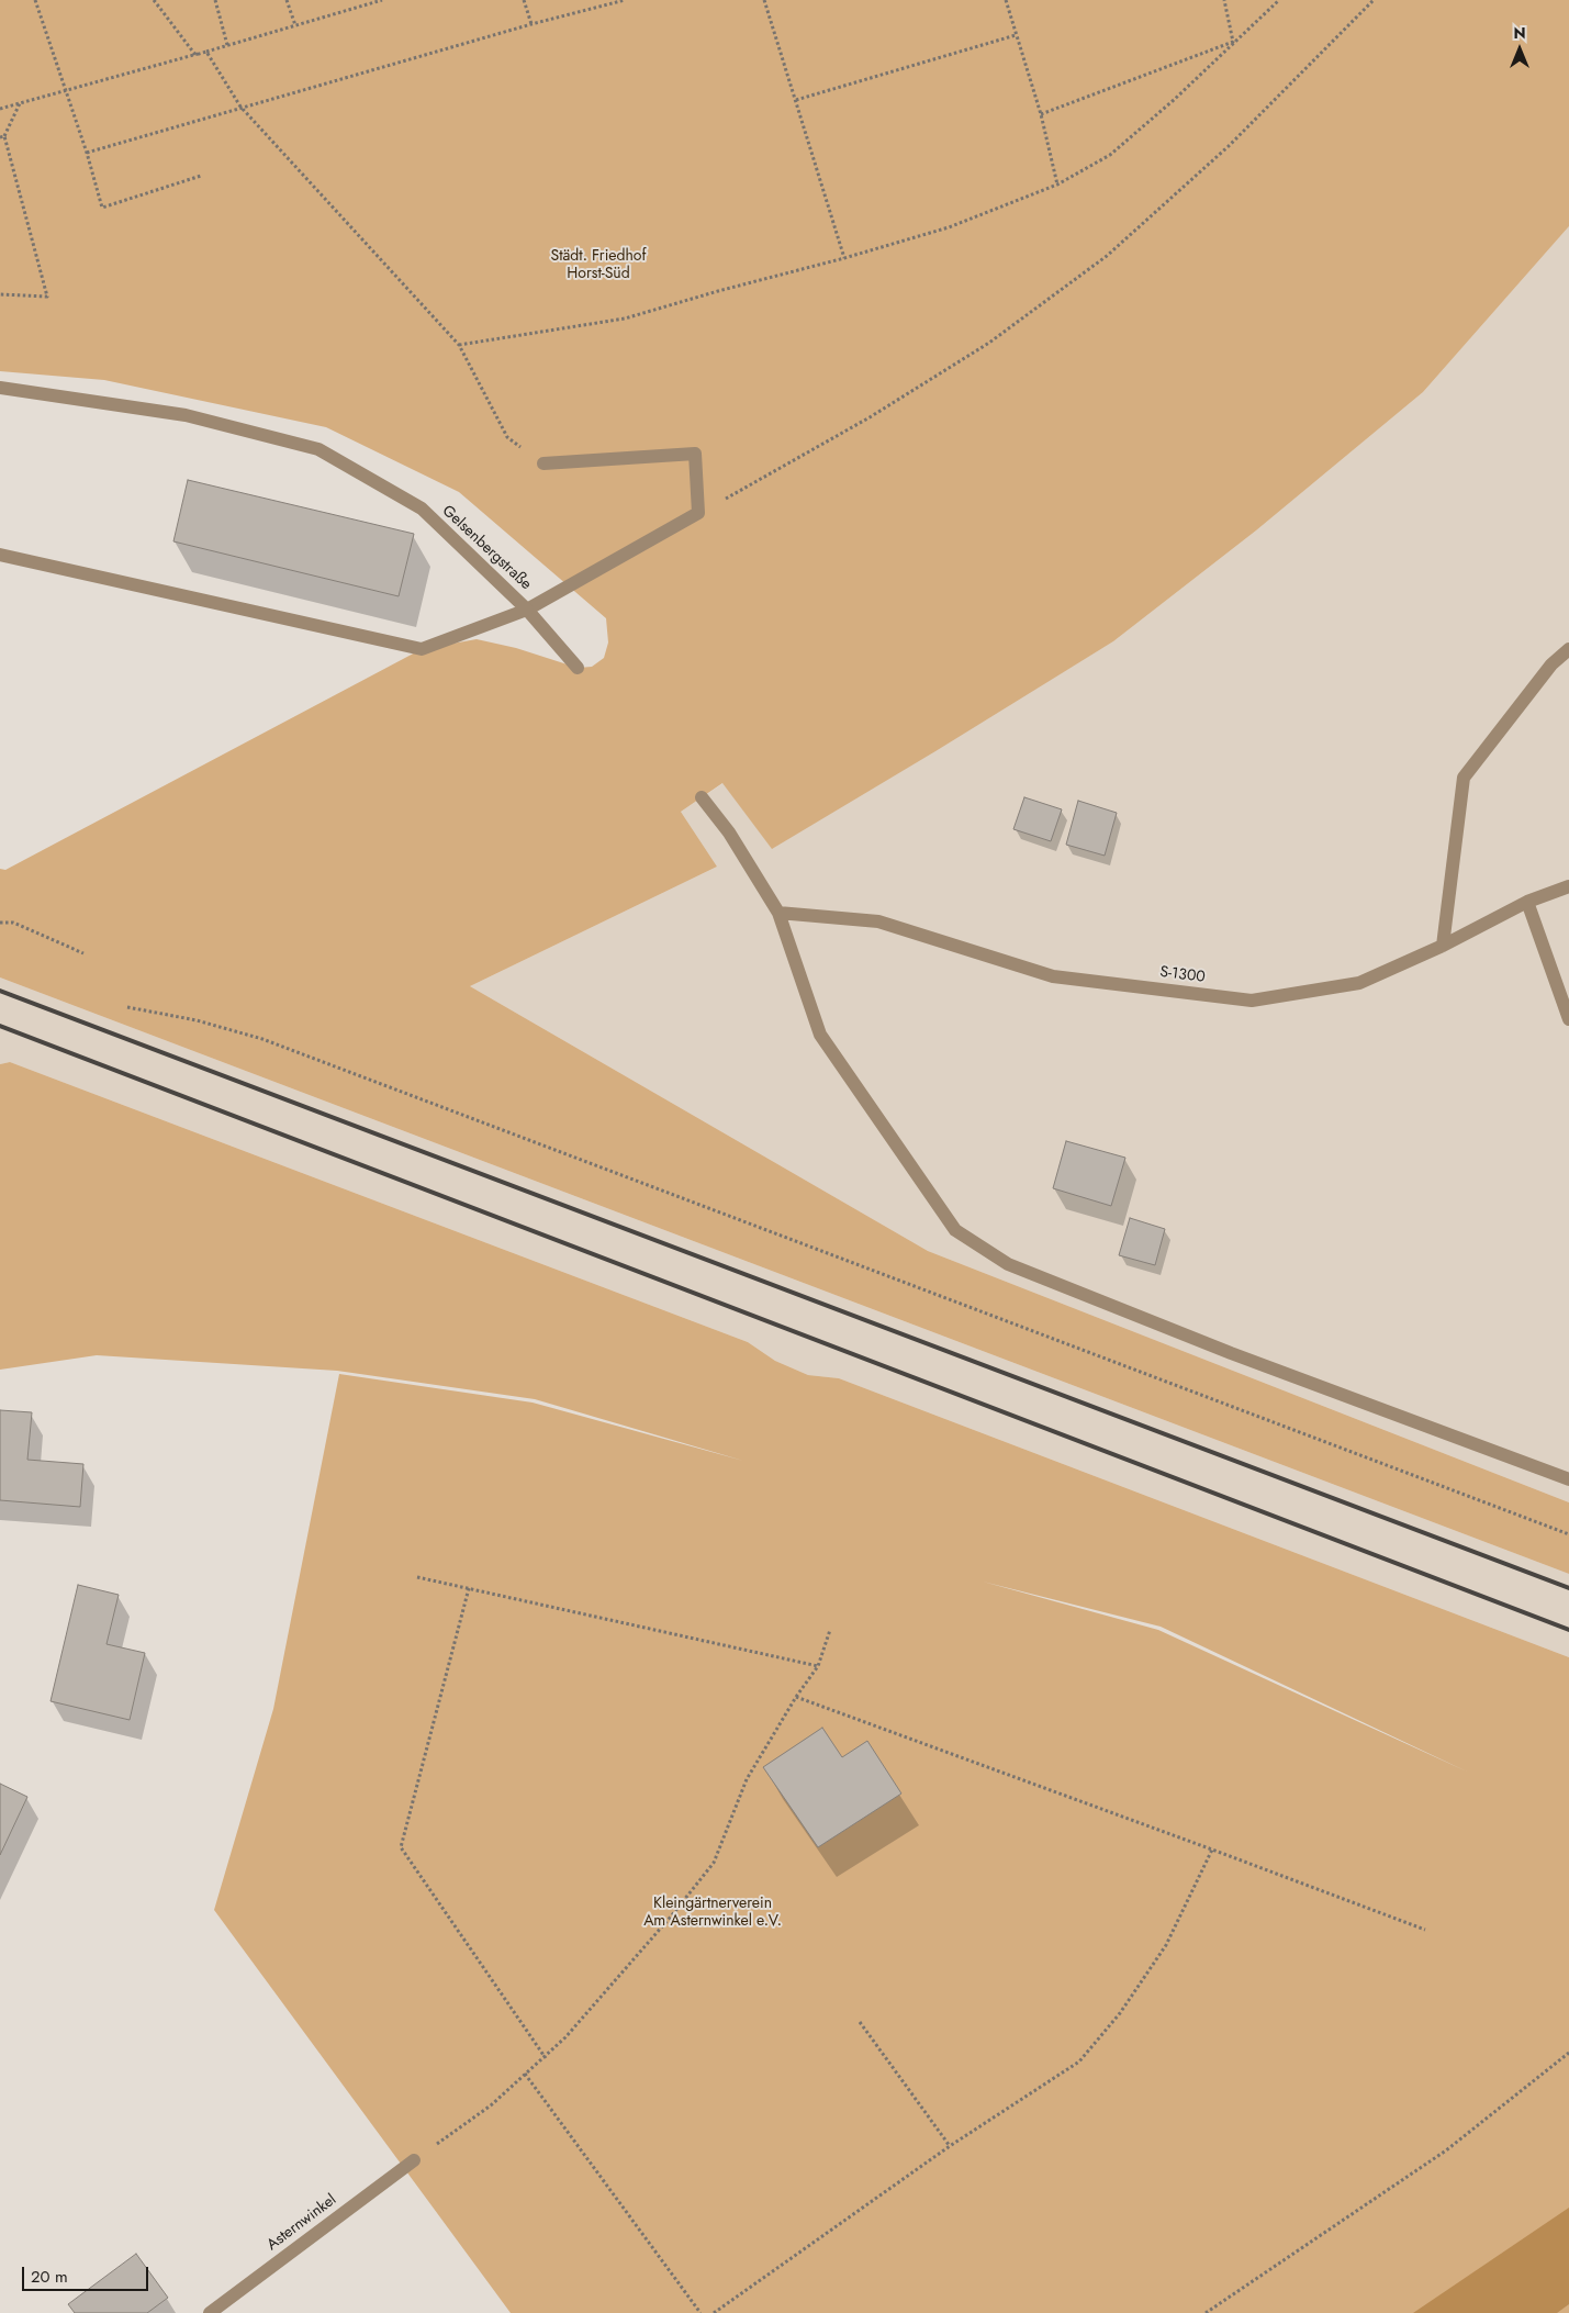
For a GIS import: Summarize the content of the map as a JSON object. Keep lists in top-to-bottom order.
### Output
{
  "streets": {
    "street": ["Gelsenbergstraße", "S-1300", "Asternwinkel"]
  },
  "parks": ["Städt. Friedhof Horst-Süd", "Kleingärtnerverein Am Asternwinkel e.V."],
  "scale_bar": "20 m",
  "north": "top"
}
